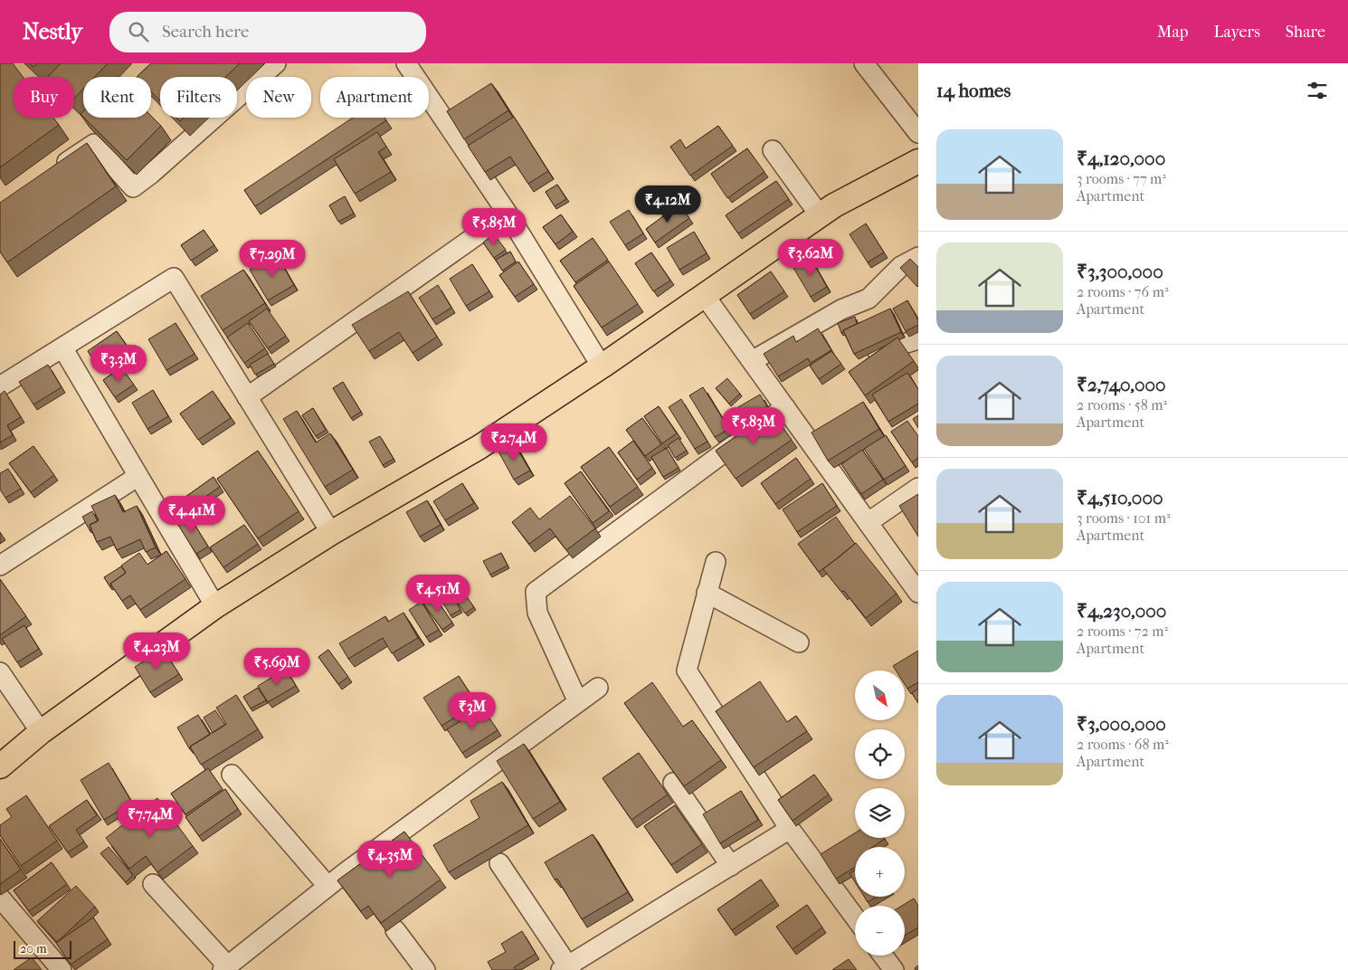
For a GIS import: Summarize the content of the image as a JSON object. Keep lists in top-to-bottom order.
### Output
{
  "scale_bar": "20 m",
  "north": "bottom right",
  "page": {
    "header": "Nestly",
    "search": "Search here",
    "nav": ["Map", "Layers", "Share"],
    "heading": "14 homes",
    "chip": [
      "Buy",
      "Rent",
      "Filters",
      "New",
      "Apartment"
    ],
    "list": [
      {
        "name": "₹4,120,000",
        "note": "3 rooms · 77 m² · Apartment"
      },
      {
        "name": "₹3,300,000",
        "note": "2 rooms · 76 m² · Apartment"
      },
      {
        "name": "₹2,740,000",
        "note": "2 rooms · 58 m² · Apartment"
      },
      {
        "name": "₹4,510,000",
        "note": "3 rooms · 101 m² · Apartment"
      },
      {
        "name": "₹4,230,000",
        "note": "2 rooms · 72 m² · Apartment"
      },
      {
        "name": "₹3,000,000",
        "note": "2 rooms · 68 m² · Apartment"
      }
    ],
    "price": [
      "₹4.12M",
      "₹5.85M",
      "₹3.62M",
      "₹7.29M",
      "₹3.3M",
      "₹5.83M",
      "₹2.74M",
      "₹4.41M",
      "₹4.51M",
      "₹4.23M",
      "₹5.69M",
      "₹3M",
      "₹7.74M",
      "₹4.35M"
    ],
    "map_buttons": ["+", "−"],
    "scale": "20 m"
  }
}
